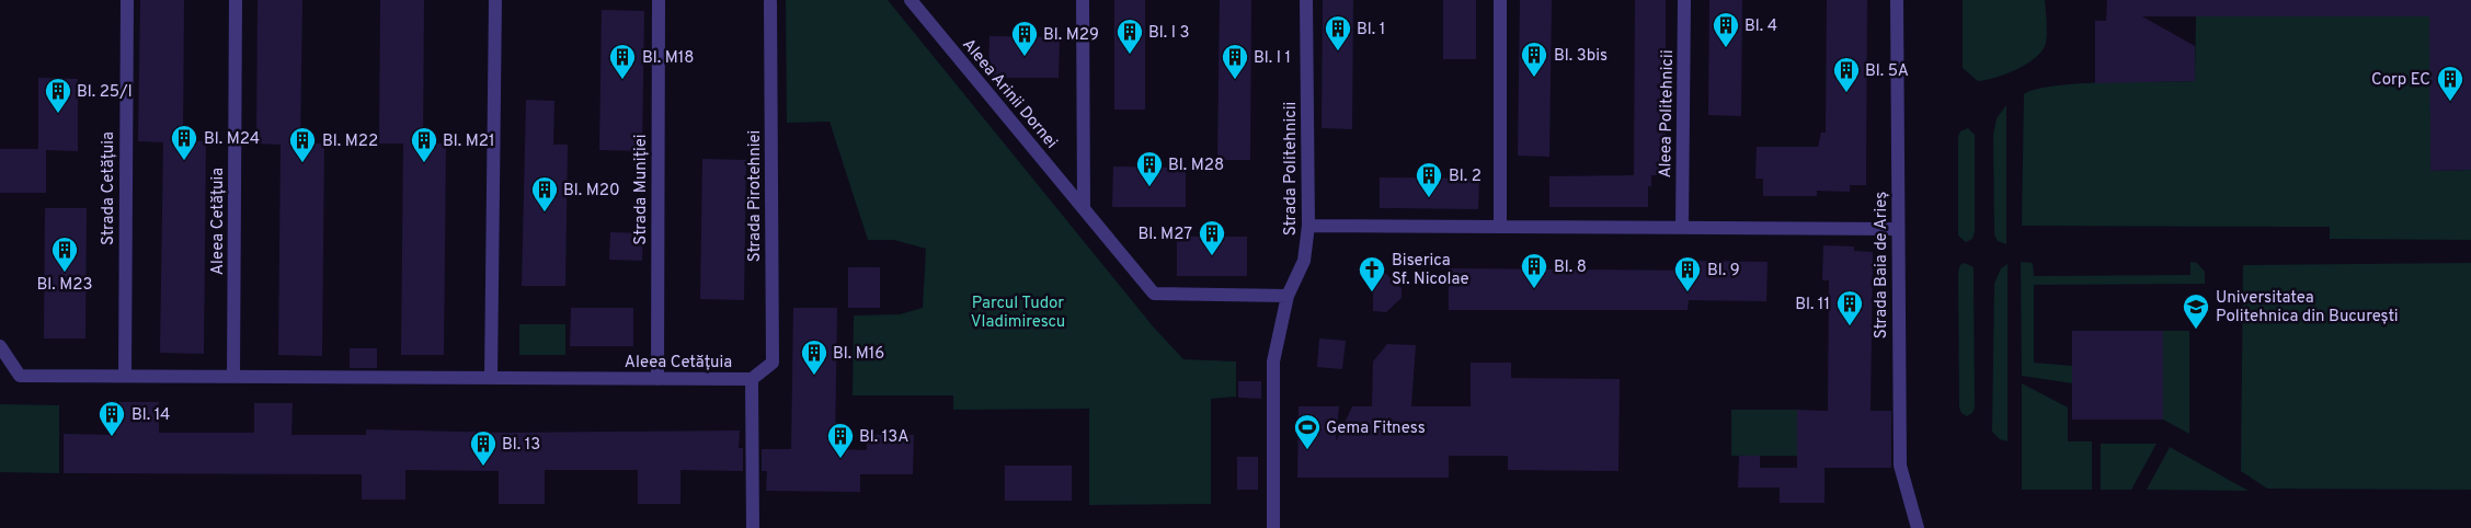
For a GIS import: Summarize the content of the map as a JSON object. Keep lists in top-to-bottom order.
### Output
{
  "streets": {
    "street": [
      "Aleea Arinii Dornei",
      "Aleea Politehnicii",
      "Strada Politehnicii",
      "Strada Cetățuia",
      "Strada Muniției",
      "Strada Pirotehniei",
      "Aleea Cetățuia",
      "Strada Baia de Arieș"
    ]
  },
  "crossings": [
    ["Aleea Arinii Dornei", "Strada Politehnicii"],
    ["Strada Cetățuia", "Aleea Cetățuia"],
    ["Strada Muniției", "Aleea Cetățuia"],
    ["Strada Pirotehniei", "Aleea Cetățuia"]
  ],
  "parks": ["Parcul Tudor Vladimirescu"],
  "places": {
    "building": [
      "Bl. 4",
      "Bl. 1",
      "Bl. I 3",
      "Bl. M29",
      "Bl. 3bis",
      "Bl. M18",
      "Bl. I 1",
      "Bl. 5A",
      "Corp EC",
      "Bl. 25/I",
      "Bl. M24",
      "Bl. M22",
      "Bl. M21",
      "Bl. M28",
      "Bl. 2",
      "Bl. M20",
      "Bl. M27",
      "Bl. M23",
      "Bl. 8",
      "Bl. 9",
      "Bl. 11",
      "Bl. M16",
      "Bl. 14",
      "Bl. 13A",
      "Bl. 13"
    ],
    "church": ["Biserica Sf. Nicolae"],
    "school or university": ["Universitatea Politehnica din București"],
    "sports": ["Gema Fitness"]
  }
}
